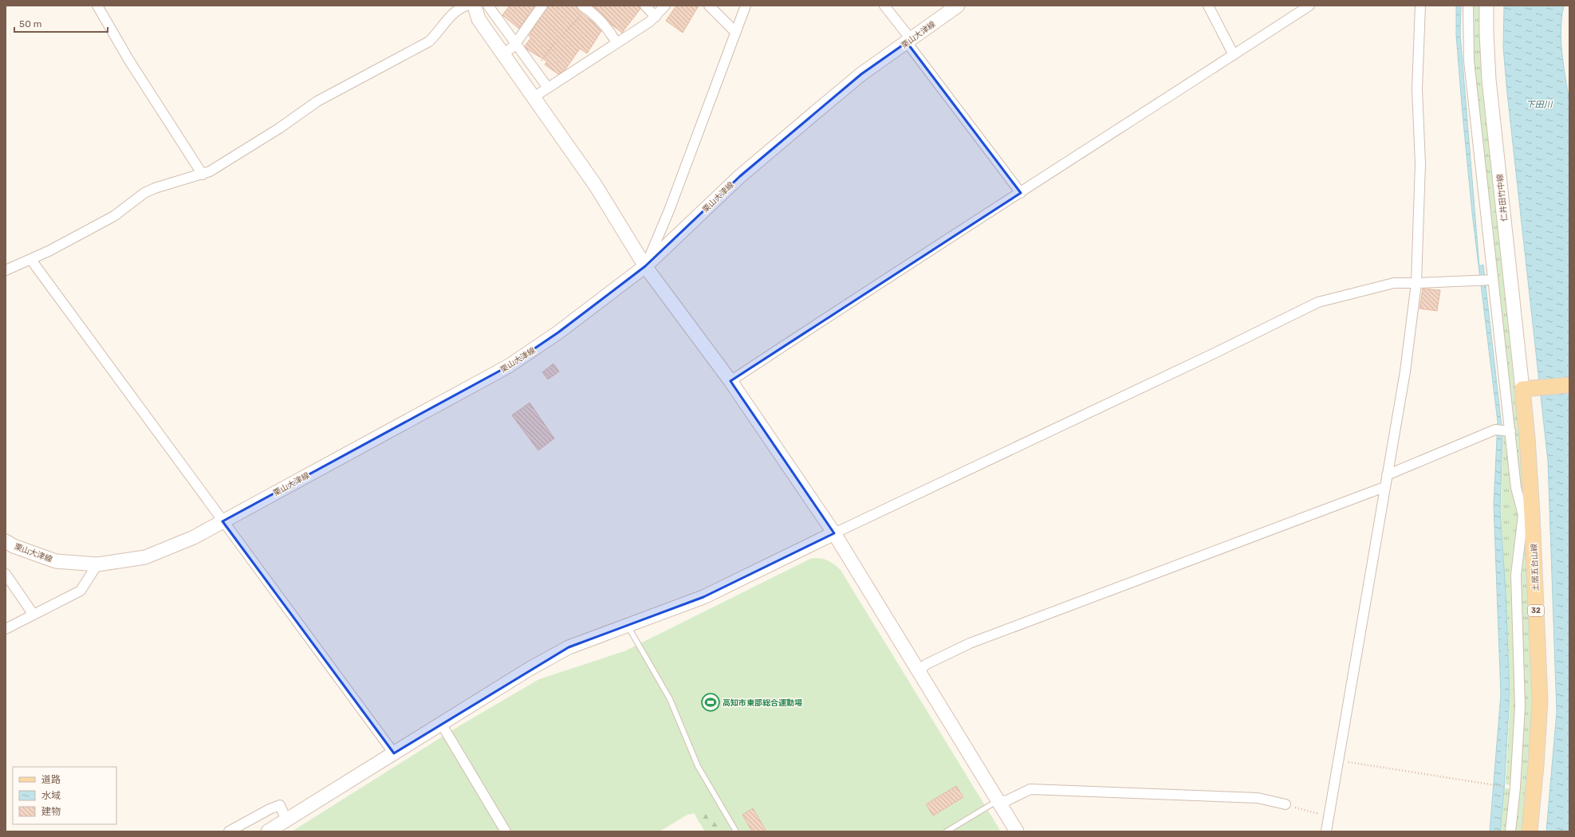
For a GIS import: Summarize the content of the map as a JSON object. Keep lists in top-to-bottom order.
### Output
{
  "streets": {
    "main road": ["土居五台山線", "32"],
    "street": ["栗山大津線", "仁井田竹中線"]
  },
  "crossings": [
    ["仁井田竹中線", "土居五台山線"]
  ],
  "water": ["下田川"],
  "places": {
    "sports": ["高知市東部総合運動場"]
  },
  "legend": ["道路", "水域", "建物"],
  "scale_bar": "50 m"
}
